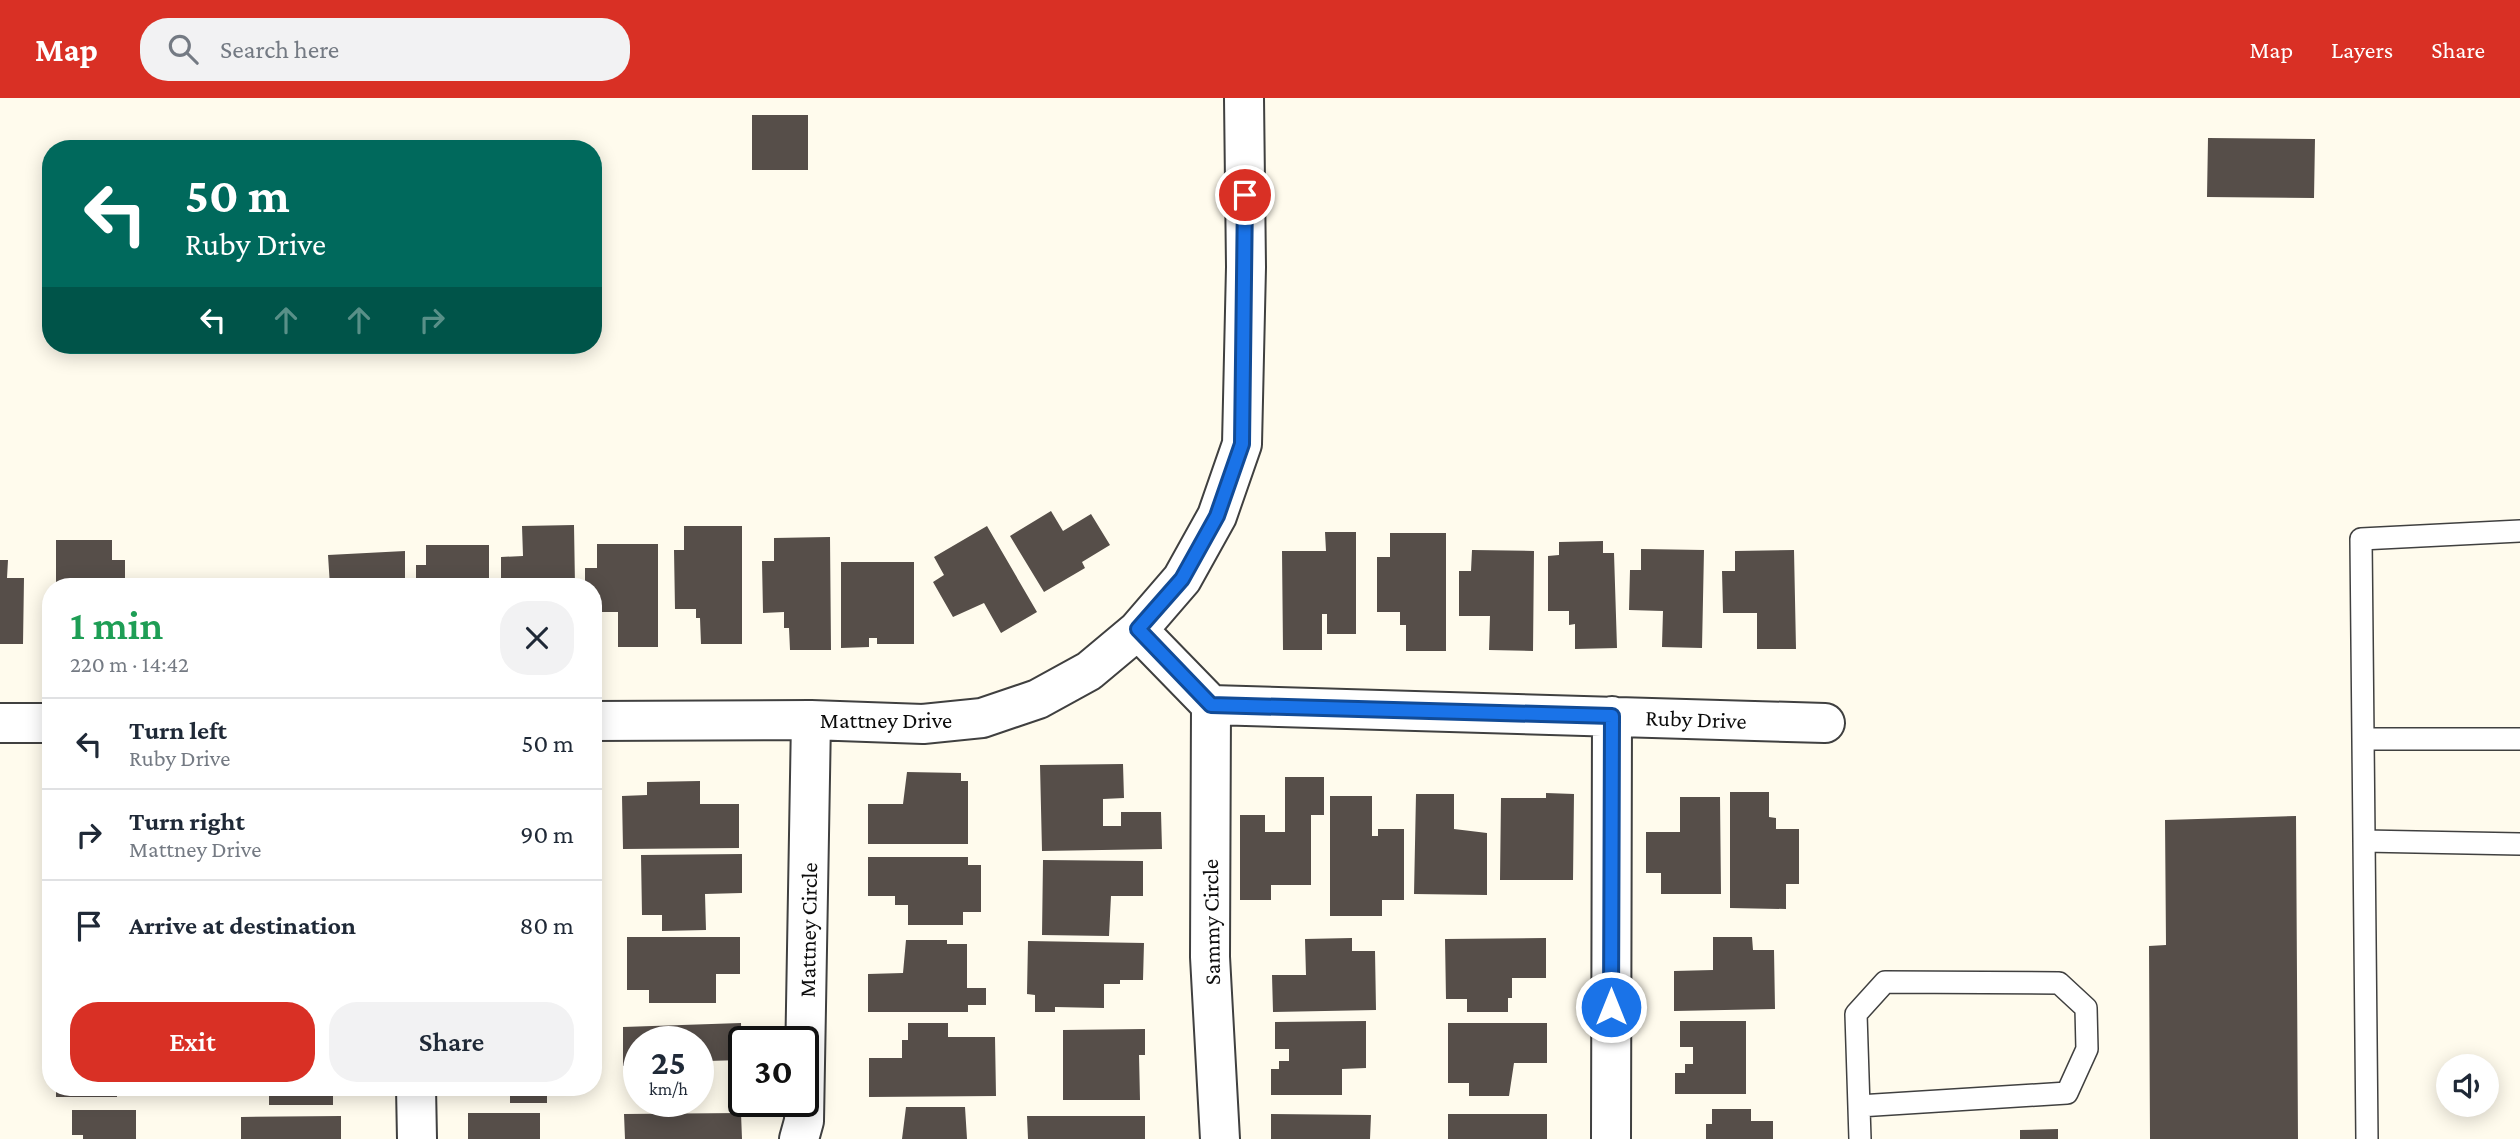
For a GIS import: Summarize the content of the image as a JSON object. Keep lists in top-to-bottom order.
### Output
{
  "streets": {
    "street": [
      "Ruby Drive",
      "Mattney Drive",
      "Sammy Circle",
      "Mattney Circle"
    ]
  },
  "crossings": [
    ["Ruby Drive", "Sammy Circle"],
    ["Mattney Drive", "Mattney Circle"]
  ],
  "page": {
    "header": "Map",
    "search": "Search here",
    "nav": ["Map", "Layers", "Share"],
    "turn": ["50 m", "Ruby Drive"],
    "heading": ["1 min", "220 m · 14:42"],
    "list": [
      {
        "name": "Turn left",
        "note": "Ruby Drive",
        "value": "50 m"
      },
      {
        "name": "Turn right",
        "note": "Mattney Drive",
        "value": "90 m"
      },
      {
        "name": "Arrive at destination",
        "value": "80 m"
      }
    ],
    "buttons": ["Exit", "Share"],
    "speed": "25 km/h",
    "limit": "30"
  }
}
